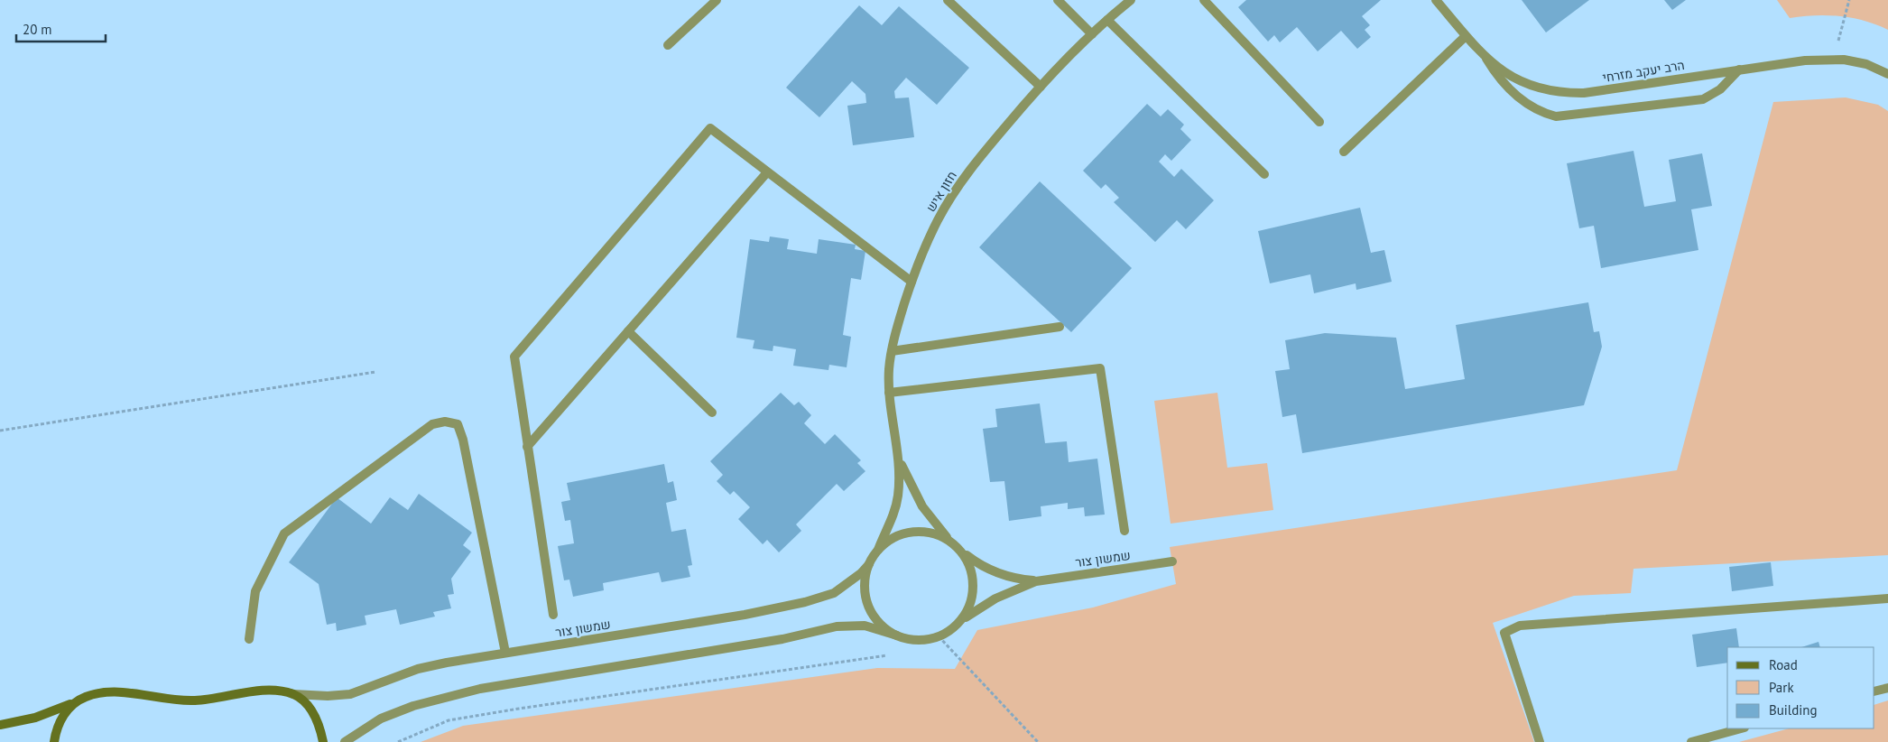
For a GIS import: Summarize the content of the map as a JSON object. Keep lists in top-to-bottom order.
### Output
{
  "streets": {
    "street": ["הרב יעקב מזרחי", "חזון איש", "שמשון צור"]
  },
  "crossings": [
    ["חזון איש", "שמשון צור"]
  ],
  "legend": ["Road", "Park", "Building"],
  "scale_bar": "20 m"
}
